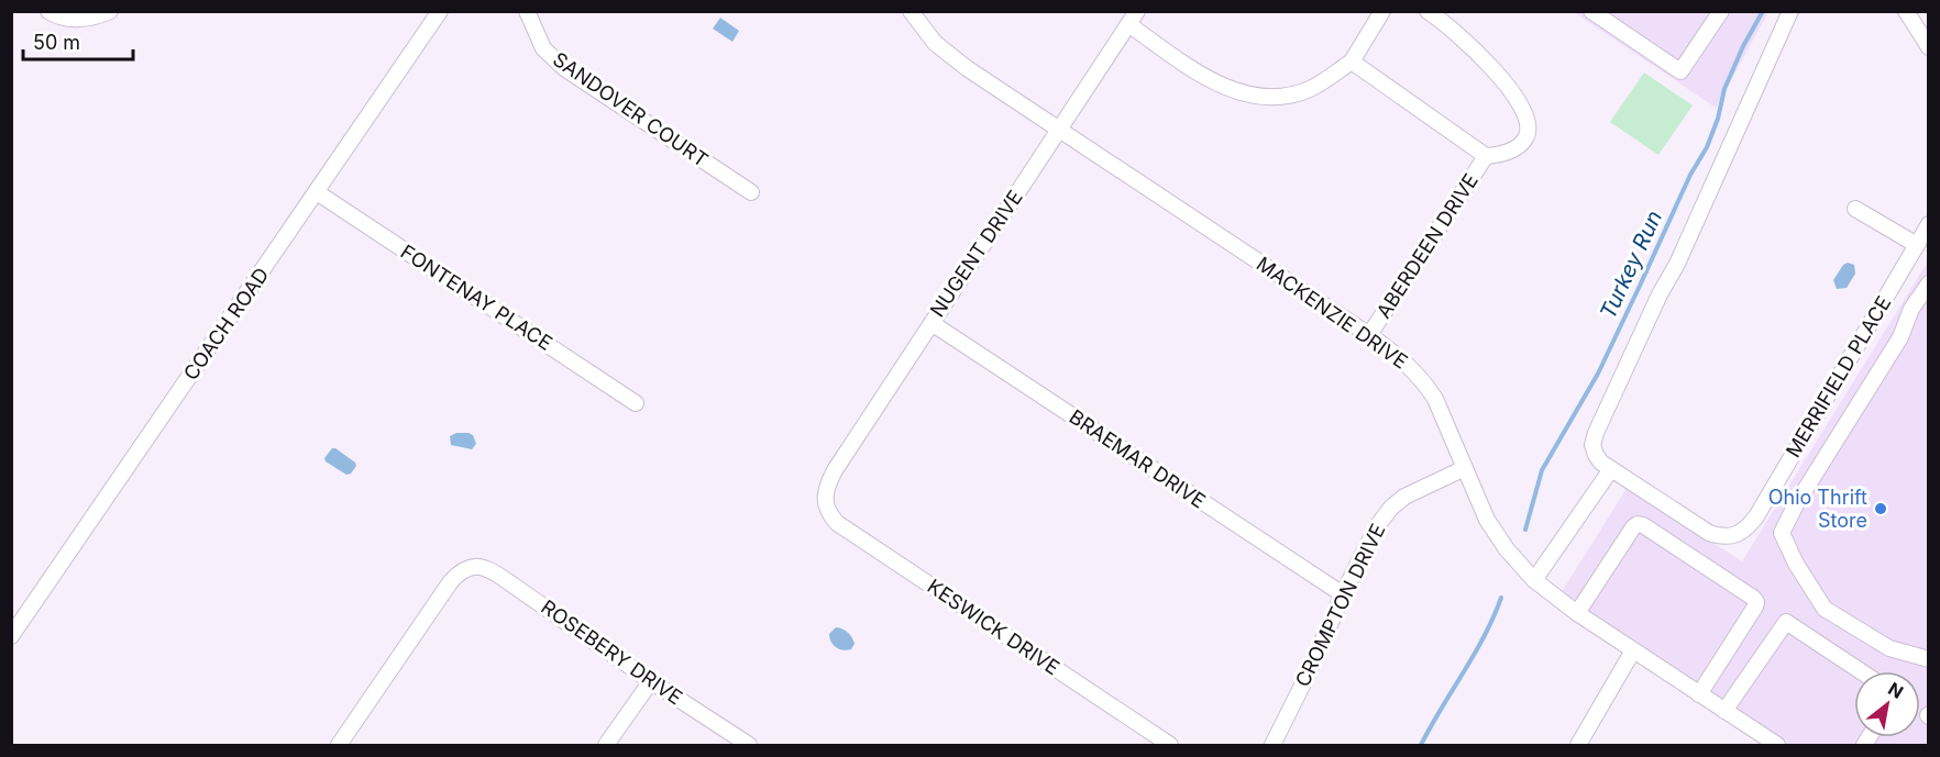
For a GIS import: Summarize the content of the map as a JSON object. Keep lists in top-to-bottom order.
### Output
{
  "streets": {
    "street": [
      "SANDOVER COURT",
      "ABERDEEN DRIVE",
      "NUGENT DRIVE",
      "FONTENAY PLACE",
      "MACKENZIE DRIVE",
      "COACH ROAD",
      "MERRIFIELD PLACE",
      "BRAEMAR DRIVE",
      "CROMPTON DRIVE",
      "KESWICK DRIVE",
      "ROSEBERY DRIVE"
    ]
  },
  "crossings": [
    ["ABERDEEN DRIVE", "MACKENZIE DRIVE"],
    ["NUGENT DRIVE", "MACKENZIE DRIVE"],
    ["NUGENT DRIVE", "BRAEMAR DRIVE"],
    ["NUGENT DRIVE", "KESWICK DRIVE"],
    ["FONTENAY PLACE", "COACH ROAD"],
    ["MACKENZIE DRIVE", "CROMPTON DRIVE"],
    ["BRAEMAR DRIVE", "CROMPTON DRIVE"]
  ],
  "water": ["Turkey Run"],
  "places": ["Ohio Thrift Store"],
  "scale_bar": "50 m",
  "north": "top right"
}
